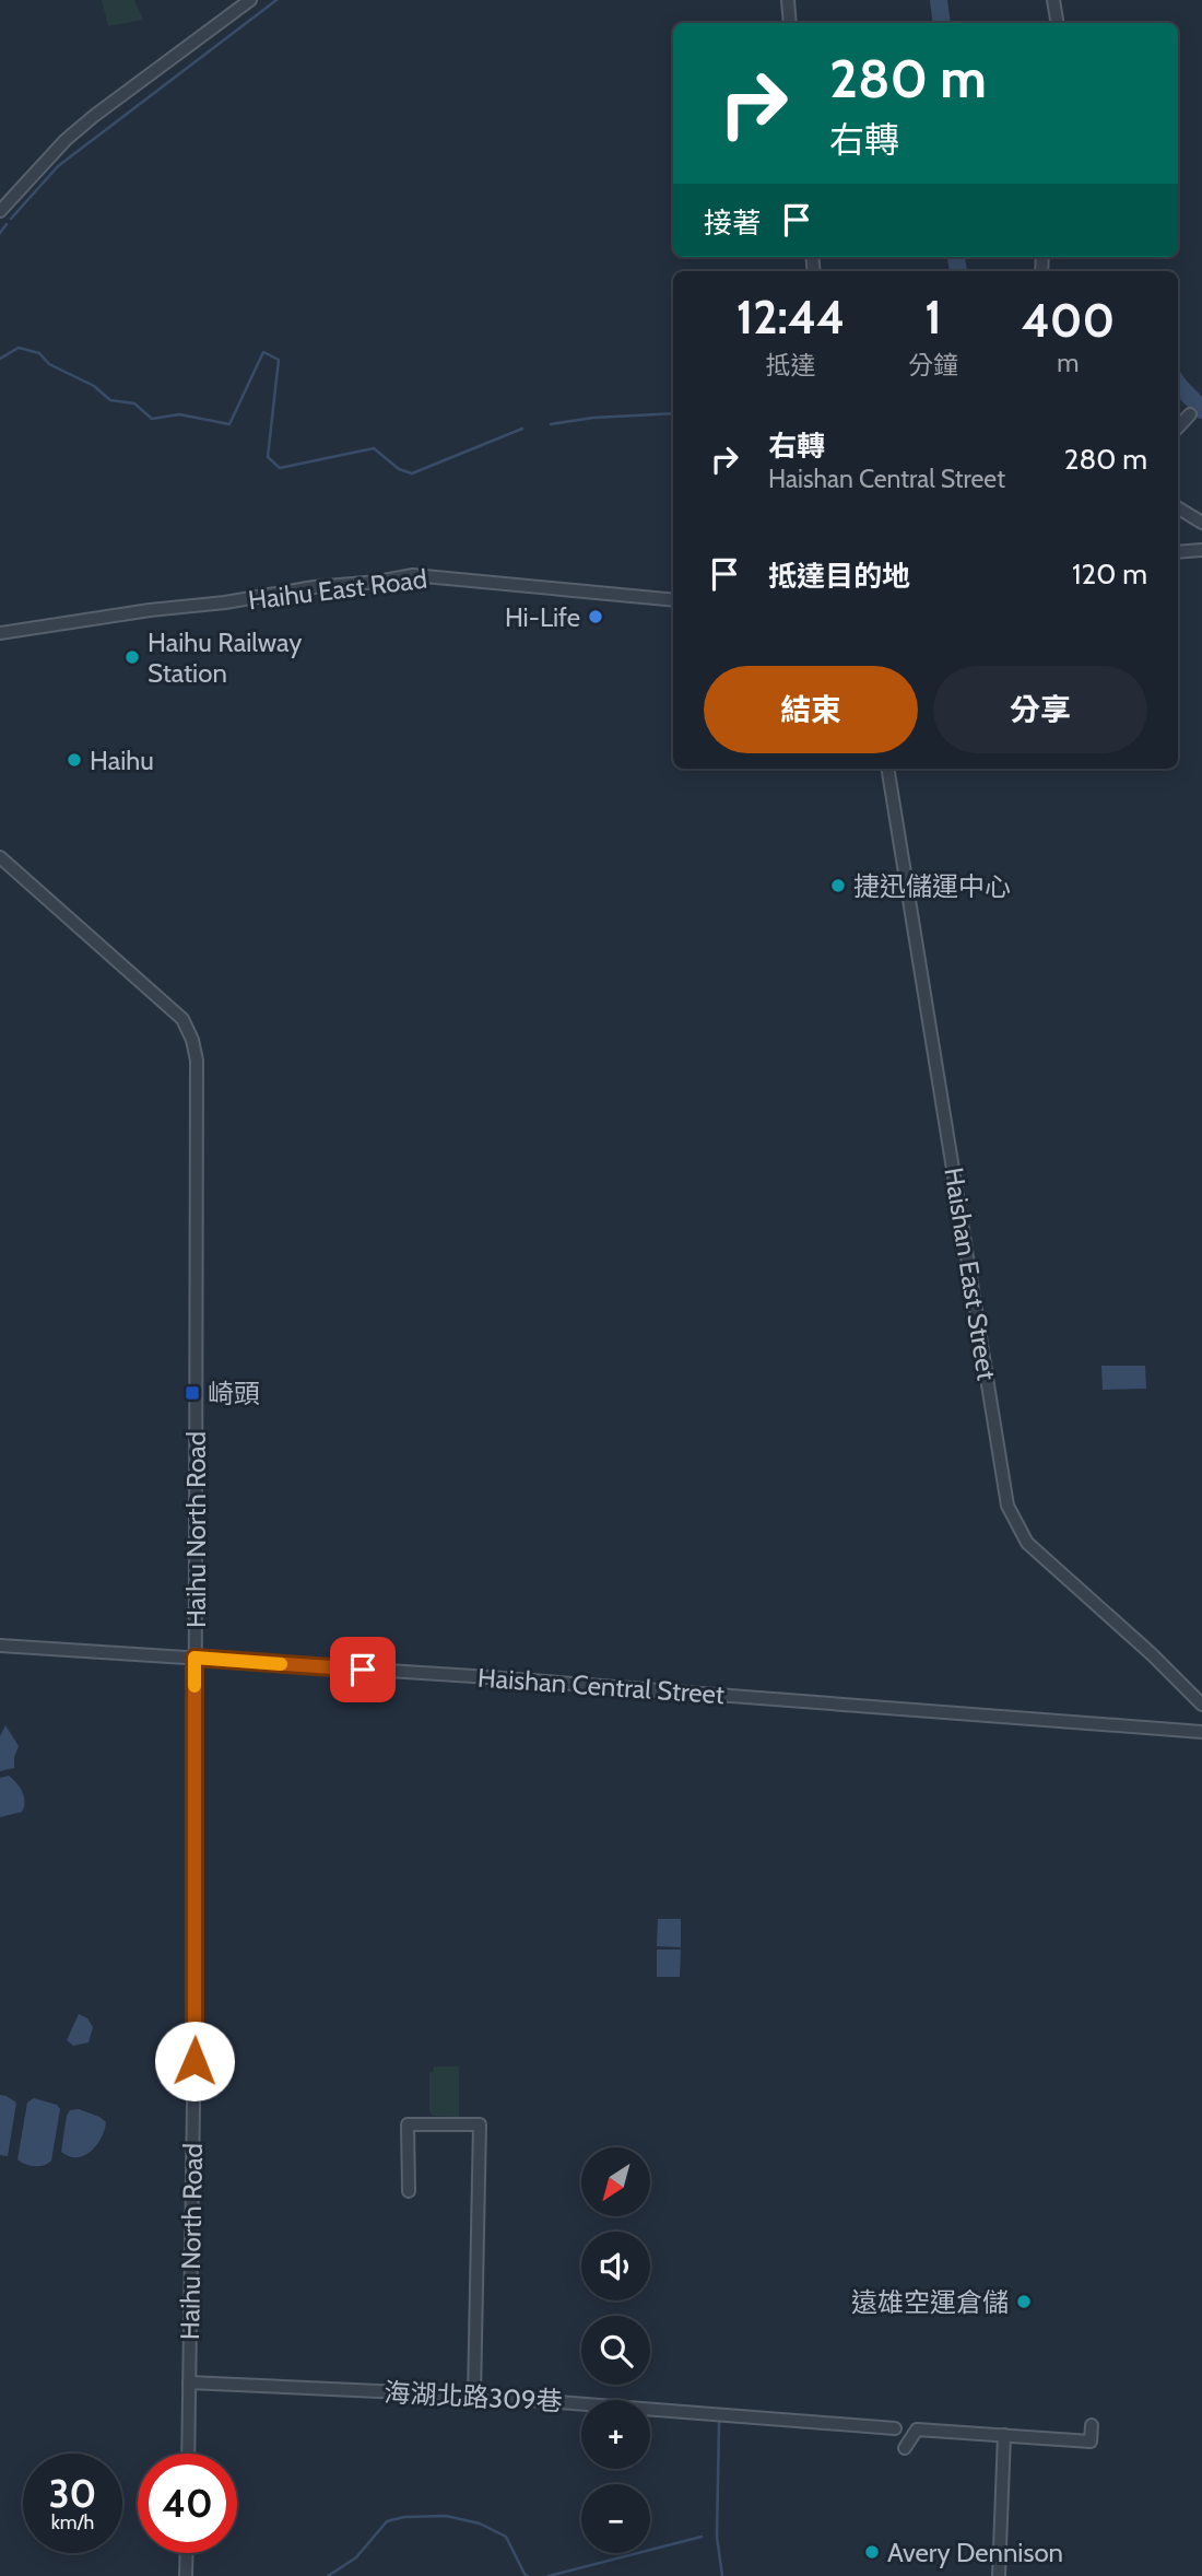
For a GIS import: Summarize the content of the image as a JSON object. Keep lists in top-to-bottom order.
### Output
{
  "streets": {
    "street": [
      "Haihu East Road",
      "Haishan East Street",
      "Haihu North Road",
      "Haishan Central Street",
      "海湖北路309巷"
    ]
  },
  "crossings": [
    ["Haihu North Road", "Haishan Central Street"],
    ["Haihu North Road", "海湖北路309巷"]
  ],
  "places": {
    "other": [
      "Hi-Life",
      "Haihu Railway Station",
      "Haihu",
      "捷迅儲運中心",
      "遠雄空運倉儲",
      "Avery Dennison"
    ],
    "transit": ["崎頭"]
  },
  "north": "bottom left",
  "page": {
    "turn": ["280 m", "右轉"],
    "then": "接著",
    "eta": [
      "12:44",
      "抵達",
      "1",
      "分鐘",
      "400",
      "m"
    ],
    "list": [
      {
        "name": "右轉",
        "note": "Haishan Central Street",
        "value": "280 m"
      },
      {
        "name": "抵達目的地",
        "value": "120 m"
      }
    ],
    "buttons": ["結束", "分享"],
    "map_buttons": ["+", "−"],
    "speed": "30 km/h",
    "limit": "40"
  }
}
